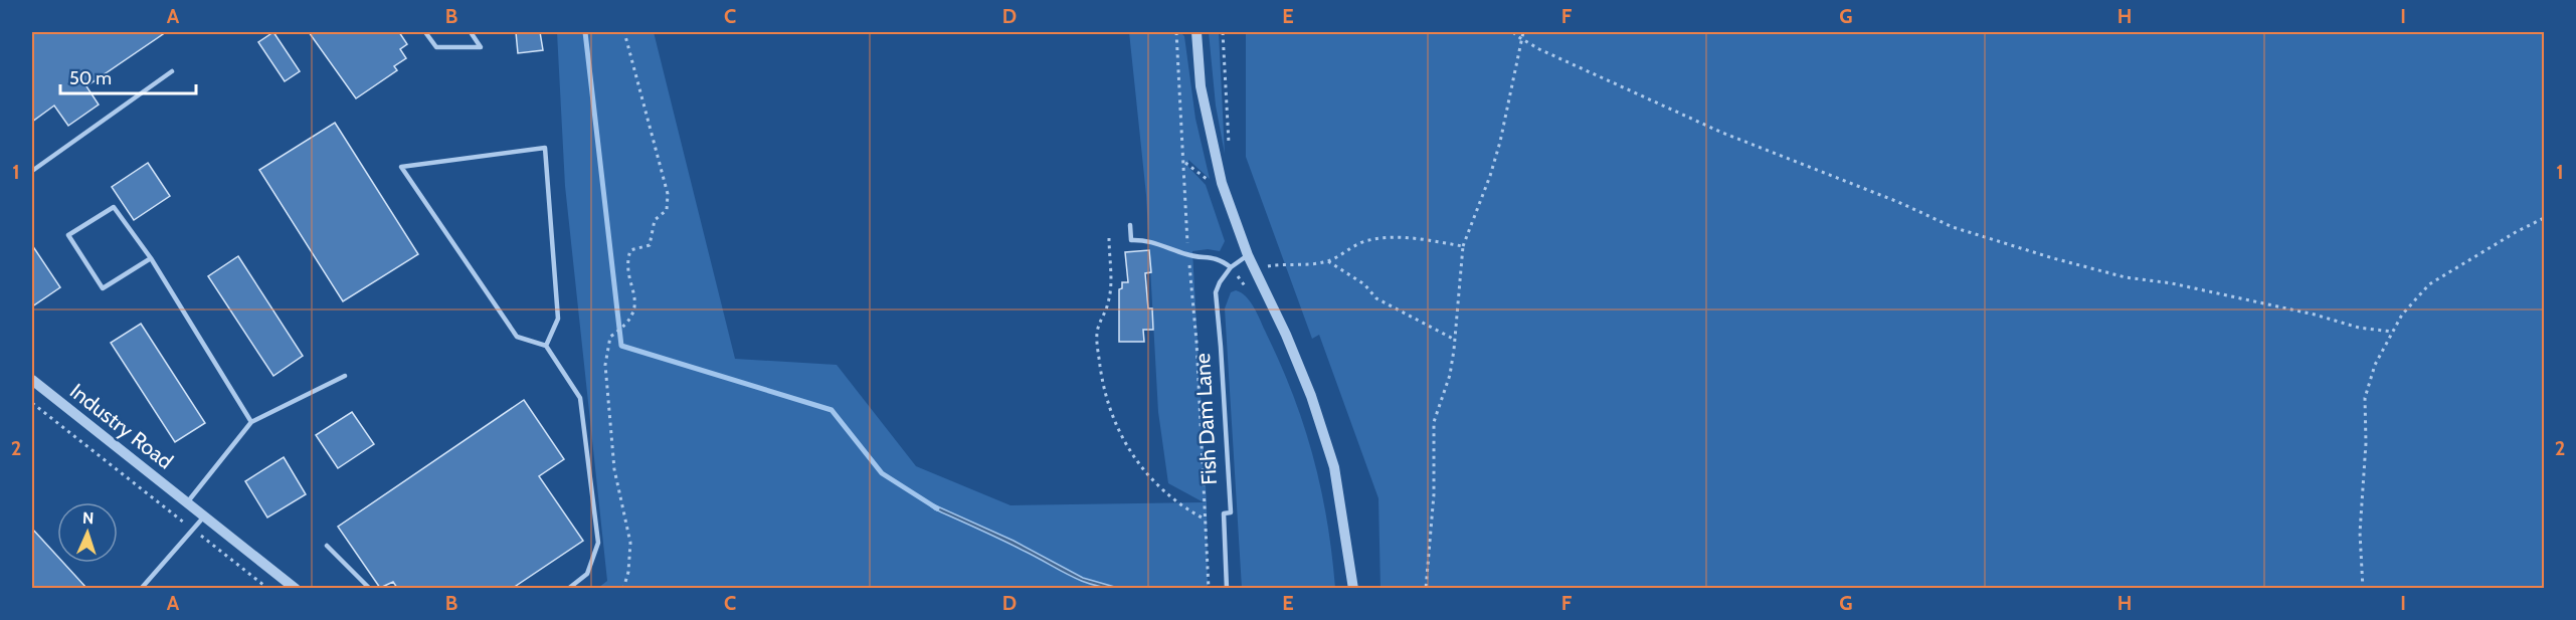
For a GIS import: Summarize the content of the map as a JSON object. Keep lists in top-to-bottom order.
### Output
{
  "streets": {
    "street": ["Industry Road"],
    "lane": ["Fish Dam Lane"]
  },
  "scale_bar": "50 m",
  "north": "top",
  "grid": {
    "columns": [
      "A",
      "B",
      "C",
      "D",
      "E",
      "F",
      "G",
      "H",
      "I"
    ],
    "rows": ["1", "2"]
  }
}
